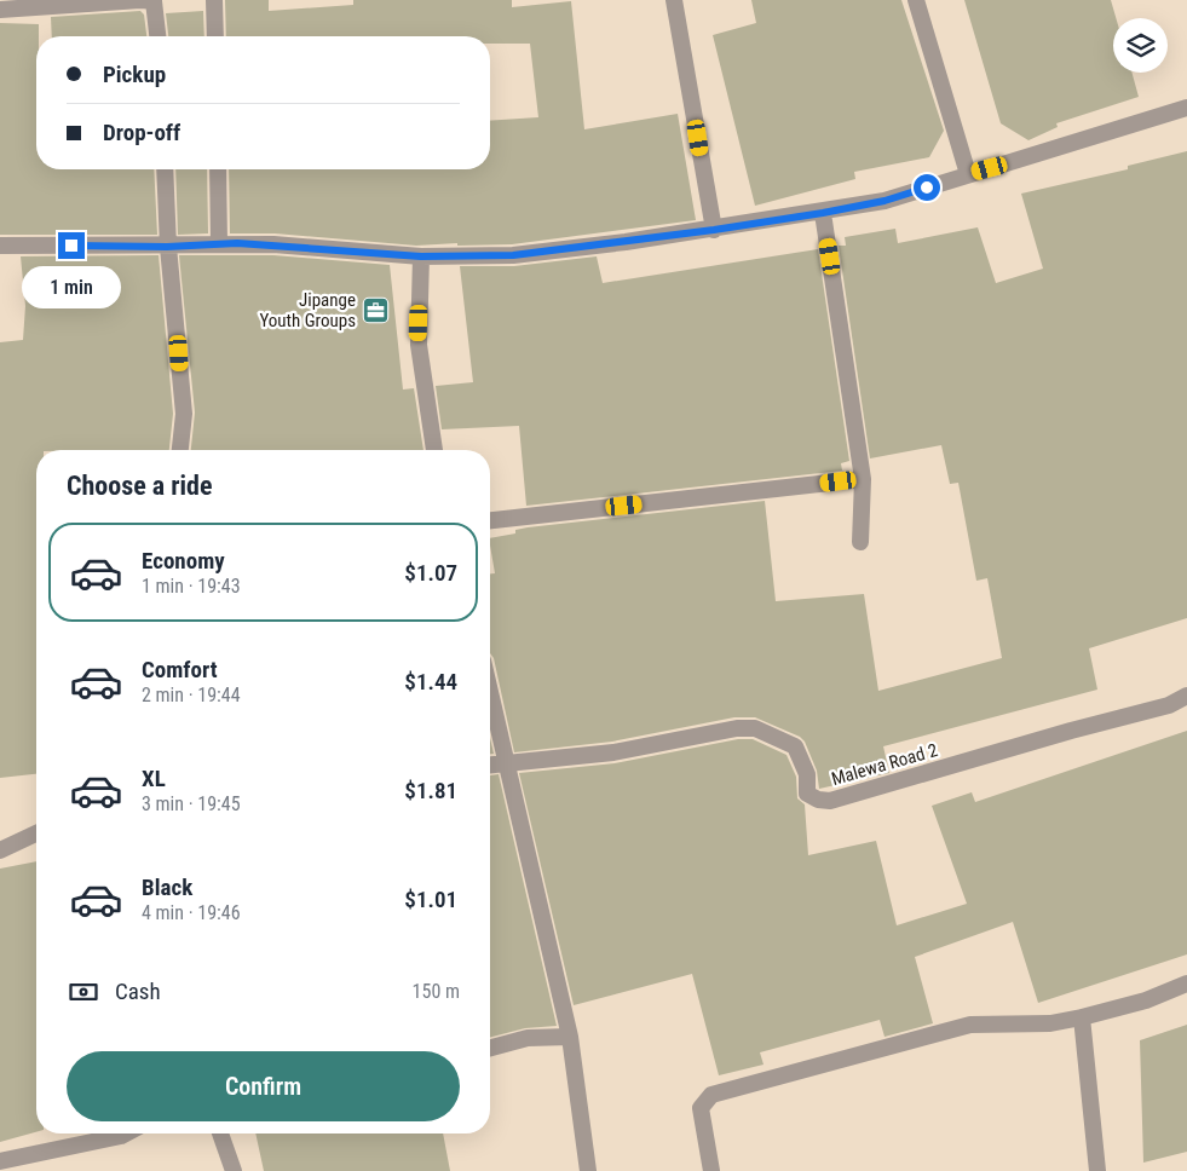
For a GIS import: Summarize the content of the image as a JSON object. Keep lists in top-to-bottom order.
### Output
{
  "streets": {
    "street": ["Malewa Road 2"]
  },
  "places": {
    "office": ["Jipange Youth Groups"]
  },
  "page": {
    "banner": ["Pickup", "Drop-off"],
    "bubble": "1 min",
    "heading": "Choose a ride",
    "list": [
      {
        "name": "Economy",
        "note": "1 min · 19:43",
        "value": "$1.07"
      },
      {
        "name": "Comfort",
        "note": "2 min · 19:44",
        "value": "$1.44"
      },
      {
        "name": "XL",
        "note": "3 min · 19:45",
        "value": "$1.81"
      },
      {
        "name": "Black",
        "note": "4 min · 19:46",
        "value": "$1.01"
      }
    ],
    "pay": ["Cash", "150 m"],
    "buttons": "Confirm"
  }
}
